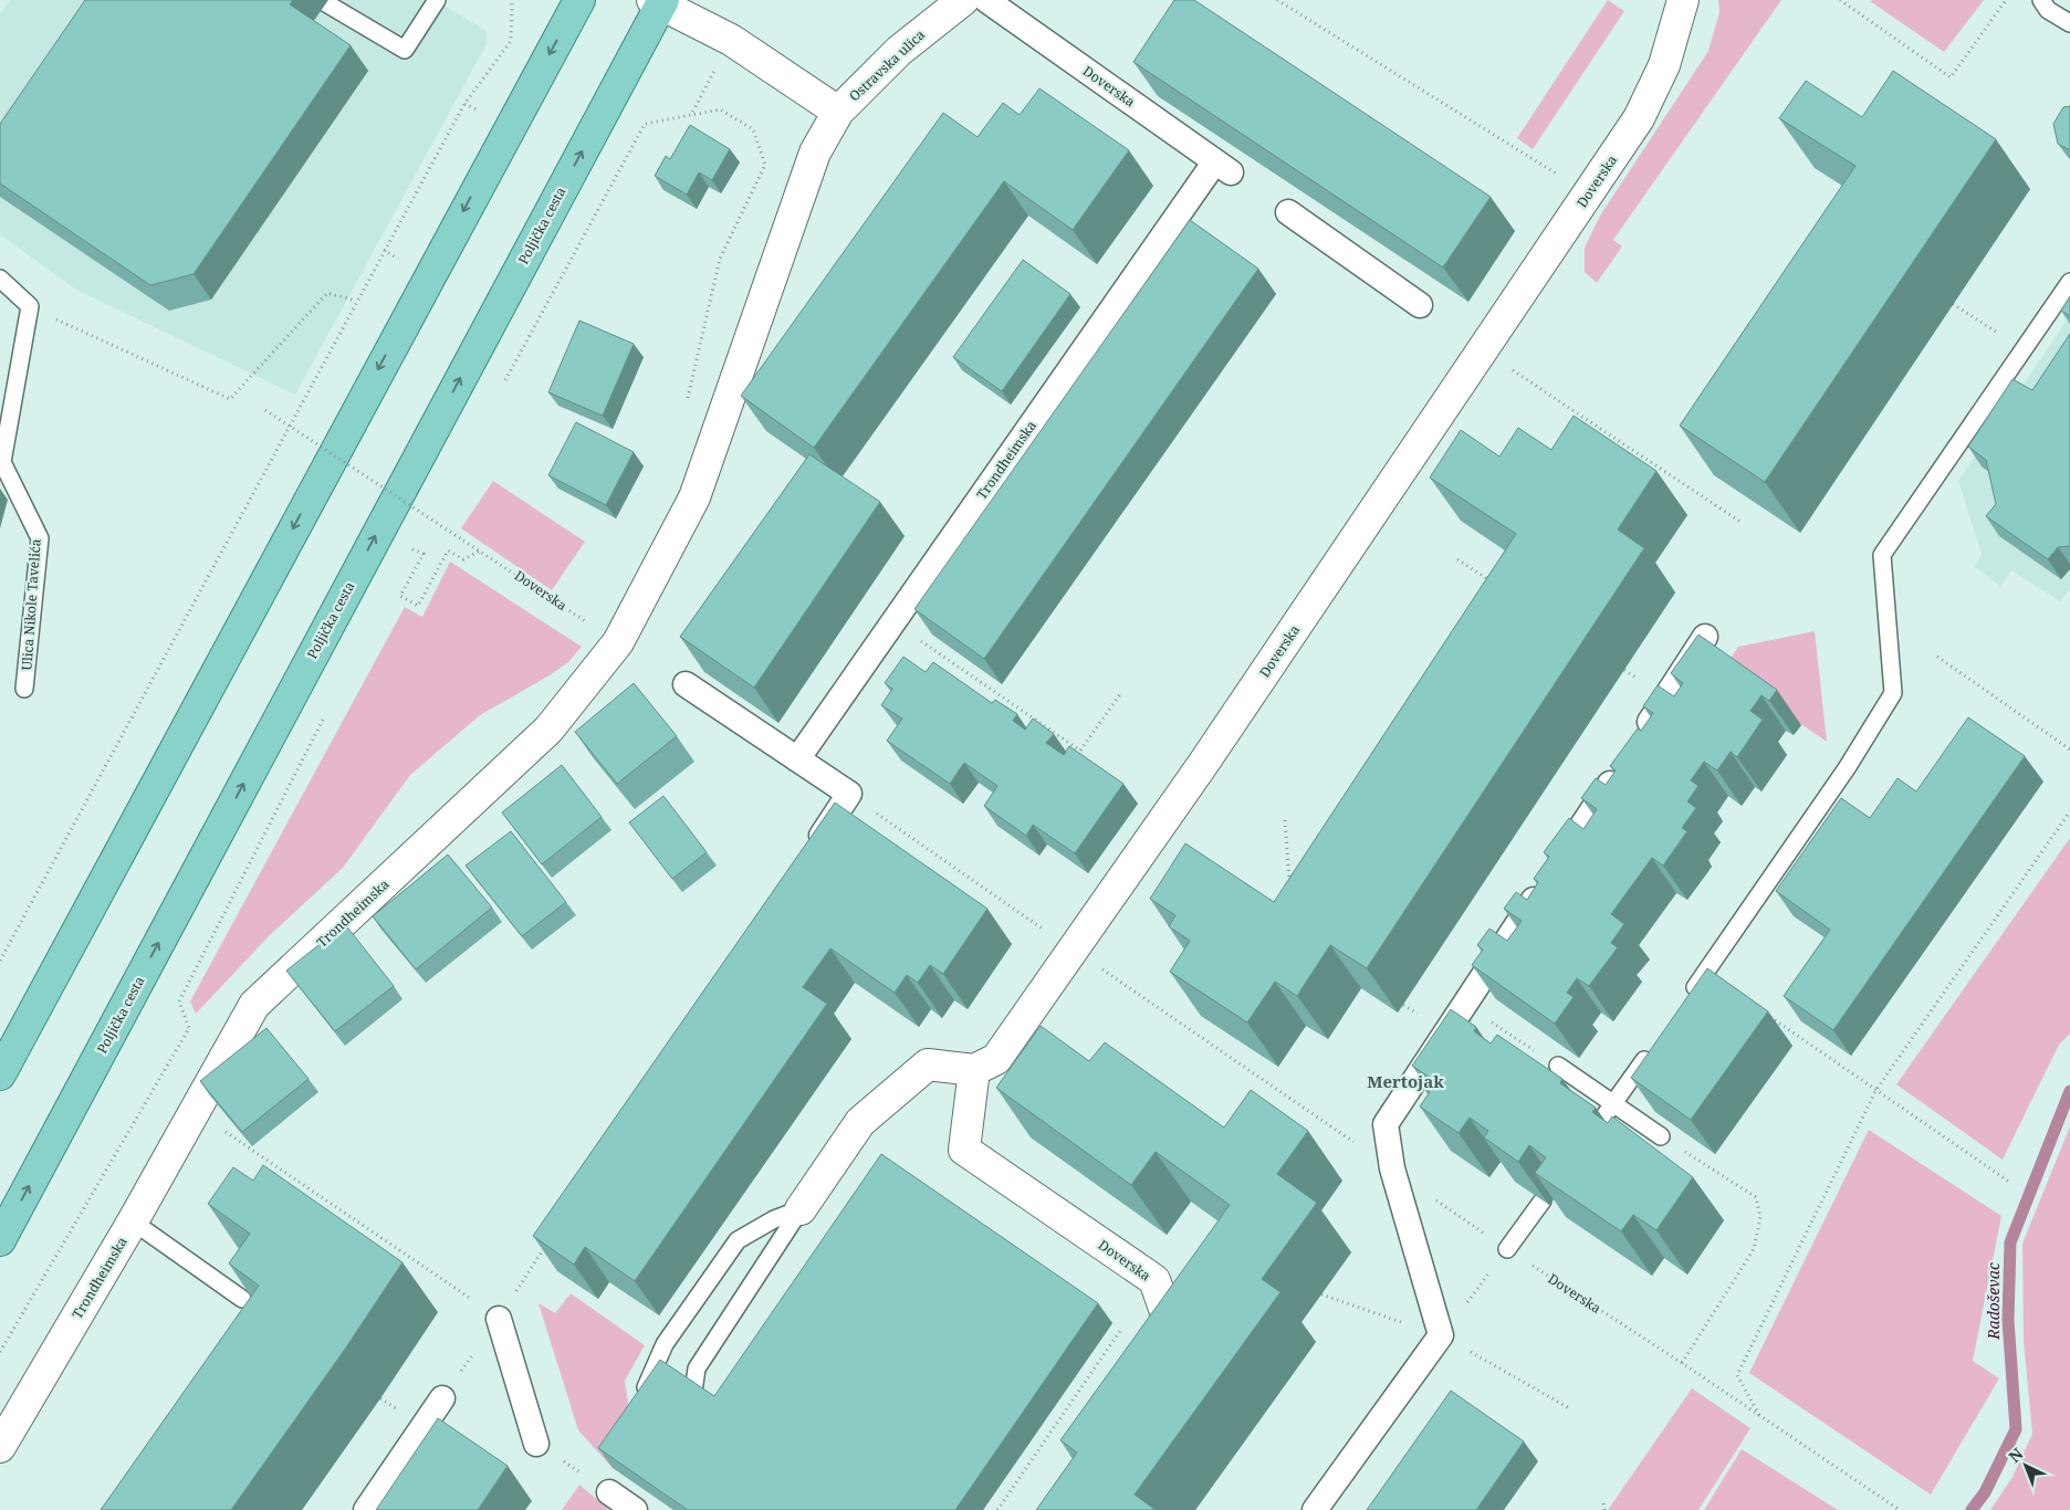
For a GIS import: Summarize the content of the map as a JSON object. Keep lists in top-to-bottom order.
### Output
{
  "streets": {
    "main road": ["Poljička cesta"],
    "street": ["Ostravska ulica", "Doverska", "Trondheimska"],
    "lane": ["Ulica Nikole Tavelića"]
  },
  "crossings": [
    ["Ostravska ulica", "Trondheimska"],
    ["Doverska", "Trondheimska"]
  ],
  "districts": ["Mertojak"],
  "water": ["Radoševac"],
  "north": "top left"
}
